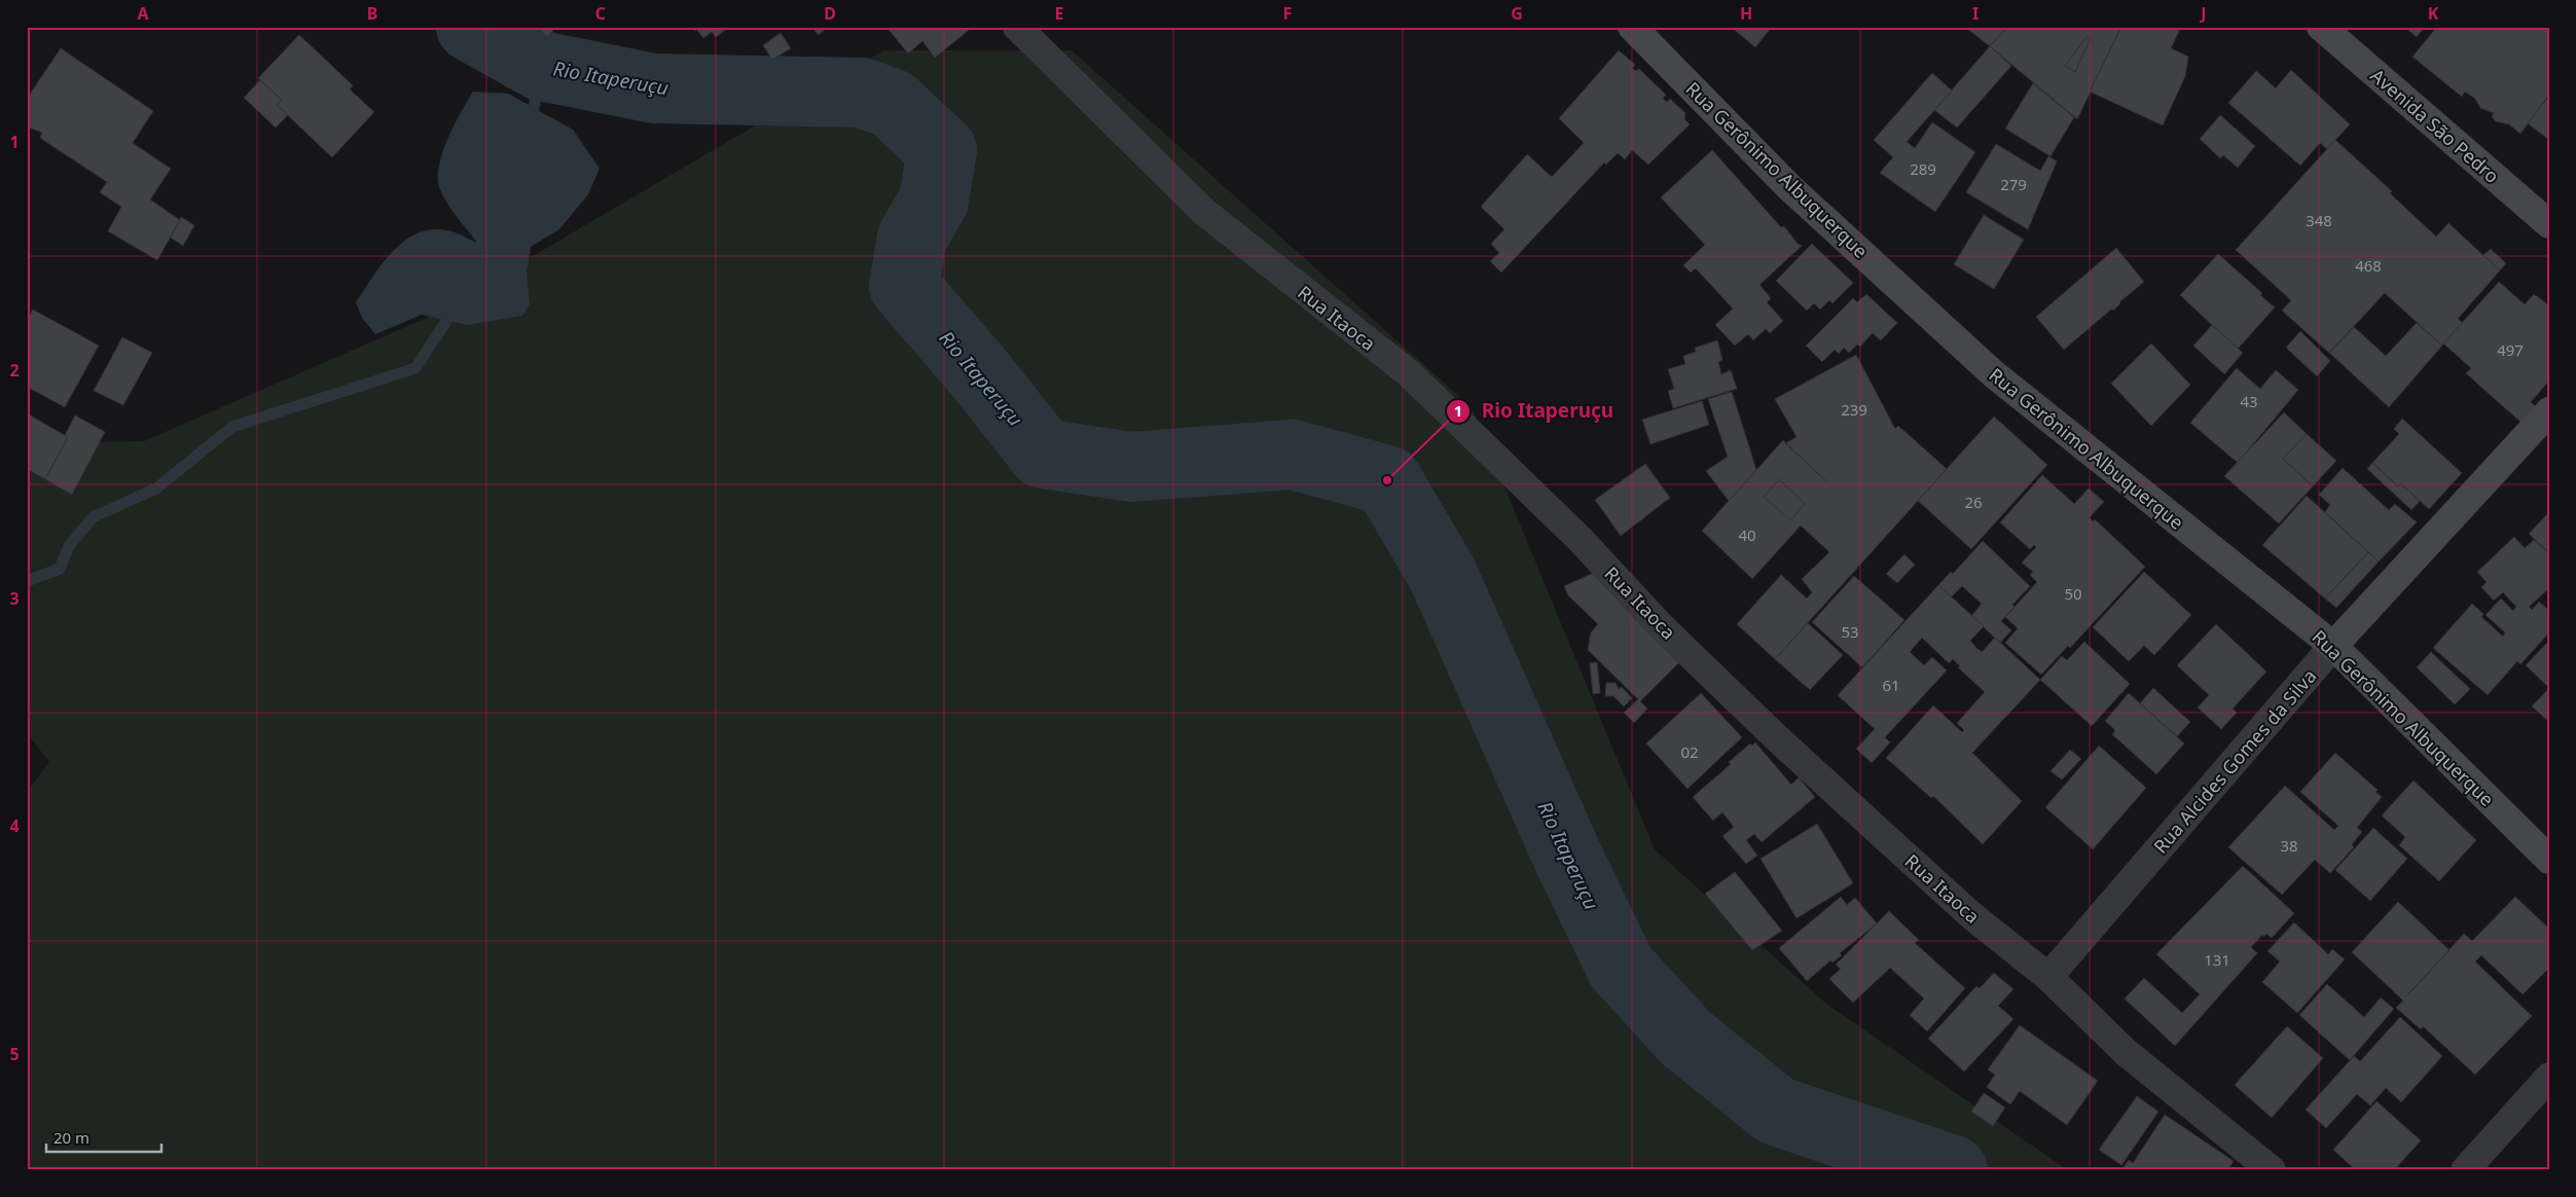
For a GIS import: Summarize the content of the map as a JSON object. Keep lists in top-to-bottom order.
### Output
{
  "streets": {
    "street": [
      "Avenida São Pedro",
      "Rua Gerônimo Albuquerque",
      "Rua Itaoca",
      "Rua Alcides Gomes da Silva"
    ]
  },
  "crossings": [
    ["Rua Gerônimo Albuquerque", "Rua Alcides Gomes da Silva"],
    ["Rua Itaoca", "Rua Alcides Gomes da Silva"]
  ],
  "water": ["Rio Itaperuçu"],
  "places": ["Rio Itaperuçu"],
  "house_numbers": [
    "289",
    "279",
    "348",
    "468",
    "497",
    "43",
    "239",
    "26",
    "40",
    "50",
    "53",
    "61",
    "02",
    "38",
    "131"
  ],
  "scale_bar": "20 m",
  "grid": {
    "columns": [
      "A",
      "B",
      "C",
      "D",
      "E",
      "F",
      "G",
      "H",
      "I",
      "J",
      "K"
    ],
    "rows": [
      "1",
      "2",
      "3",
      "4",
      "5"
    ]
  }
}
